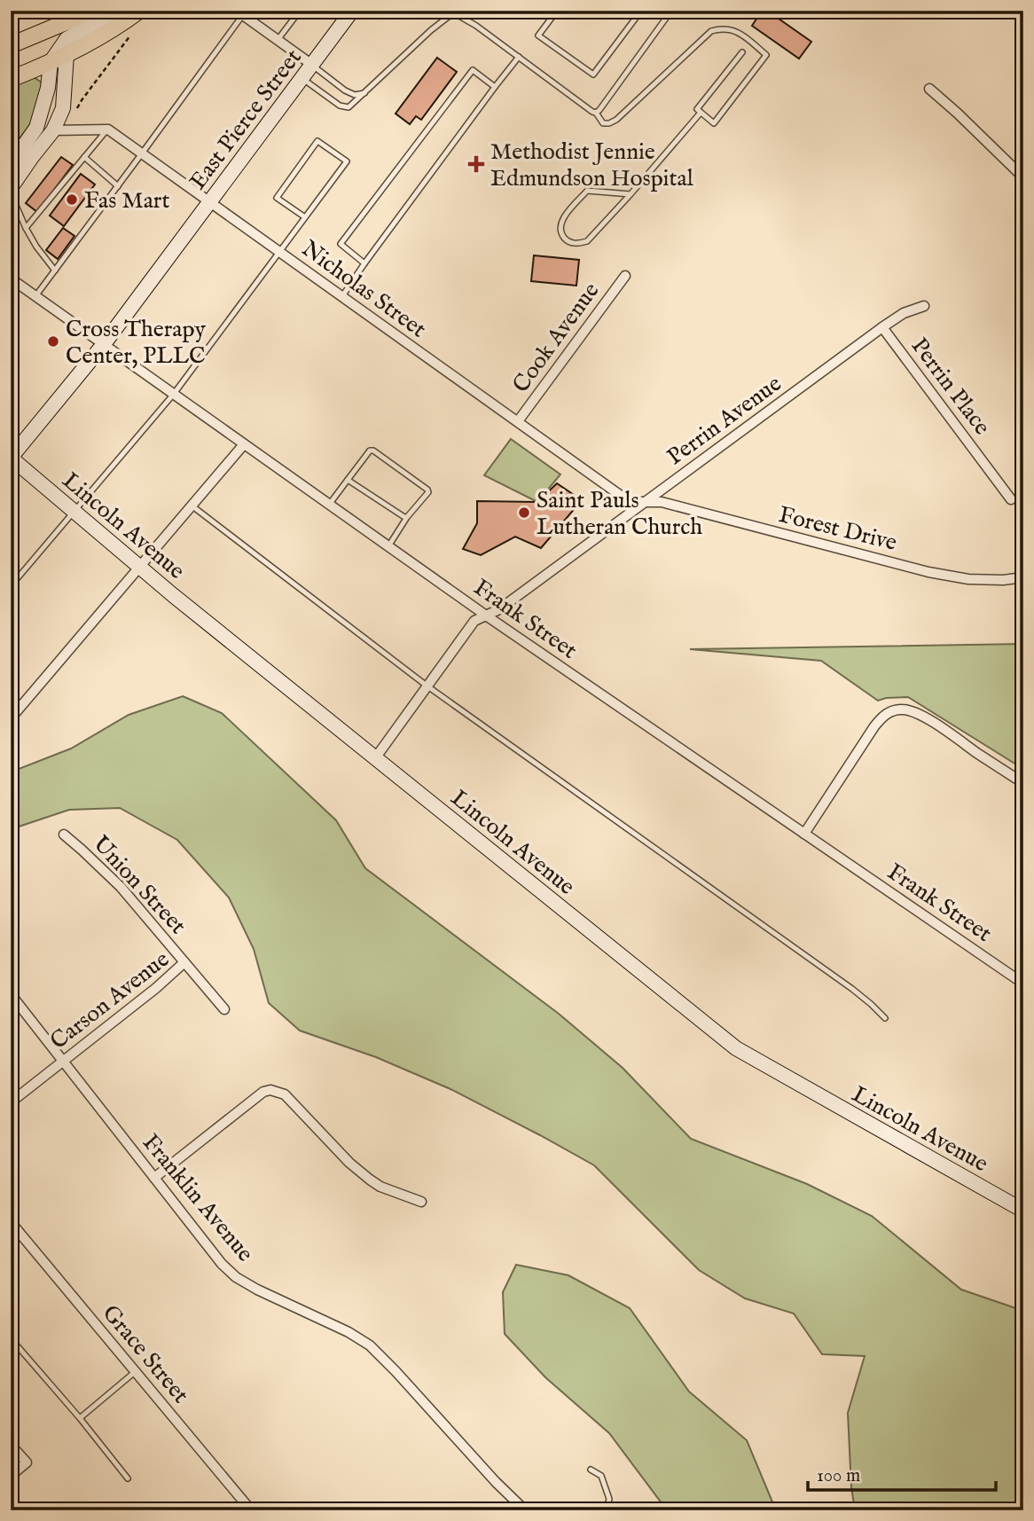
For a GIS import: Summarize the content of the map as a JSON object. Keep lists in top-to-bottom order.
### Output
{
  "streets": {
    "street": [
      "East Pierce Street",
      "Nicholas Street",
      "Cook Avenue",
      "Perrin Place",
      "Perrin Avenue",
      "Lincoln Avenue",
      "Forest Drive",
      "Frank Street",
      "Union Street",
      "Carson Avenue",
      "Franklin Avenue",
      "Grace Street"
    ]
  },
  "crossings": [
    ["East Pierce Street", "Nicholas Street"],
    ["East Pierce Street", "Lincoln Avenue"],
    ["East Pierce Street", "Frank Street"],
    ["Nicholas Street", "Cook Avenue"],
    ["Nicholas Street", "Perrin Avenue"],
    ["Nicholas Street", "Forest Drive"],
    ["Perrin Place", "Perrin Avenue"],
    ["Perrin Avenue", "Lincoln Avenue"],
    ["Perrin Avenue", "Forest Drive"],
    ["Perrin Avenue", "Frank Street"],
    ["Union Street", "Carson Avenue"],
    ["Carson Avenue", "Franklin Avenue"]
  ],
  "places": {
    "health": ["Methodist Jennie Edmundson Hospital"],
    "other": ["Fas Mart", "Cross Therapy Center, PLLC", "Saint Pauls Lutheran Church"]
  },
  "scale_bar": "100 m"
}
